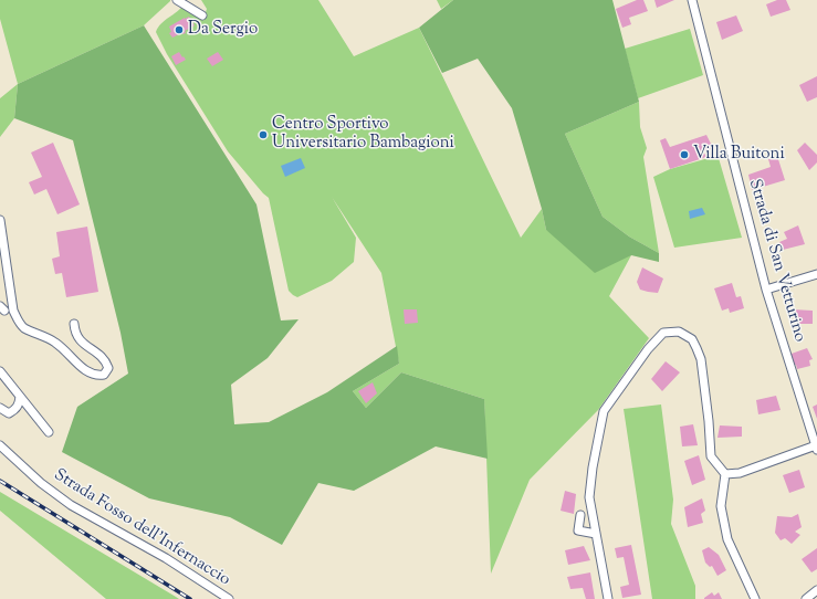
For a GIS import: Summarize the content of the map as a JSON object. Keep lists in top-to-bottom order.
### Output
{
  "streets": {
    "street": ["Strada di San Vetturino", "Strada Fosso dell'Infernaccio"]
  },
  "places": ["Da Sergio", "Centro Sportivo Universitario Bambagioni", "Villa Buitoni"]
}
